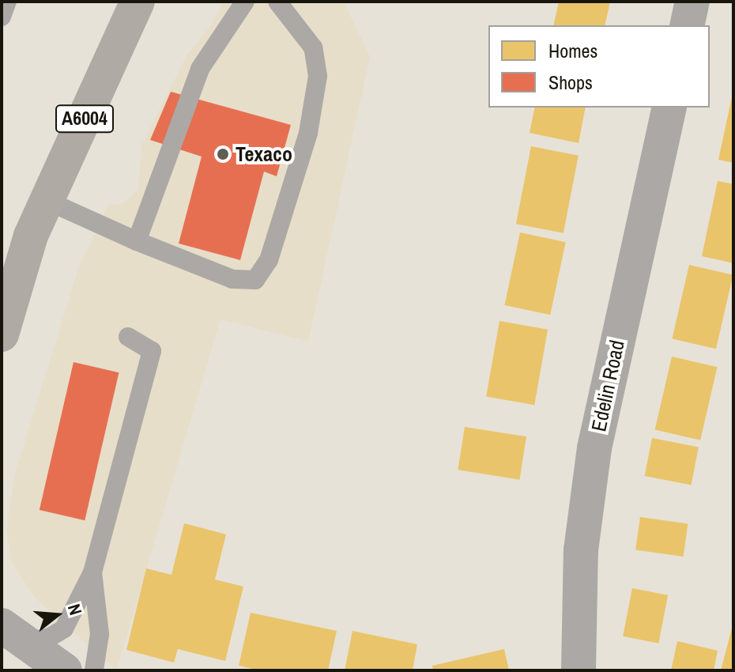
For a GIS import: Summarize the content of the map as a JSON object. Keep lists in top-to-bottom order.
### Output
{
  "streets": {
    "main road": ["A6004"],
    "street": ["Edelin Road"]
  },
  "places": ["Texaco"],
  "legend": ["Homes", "Shops"],
  "north": "right"
}
